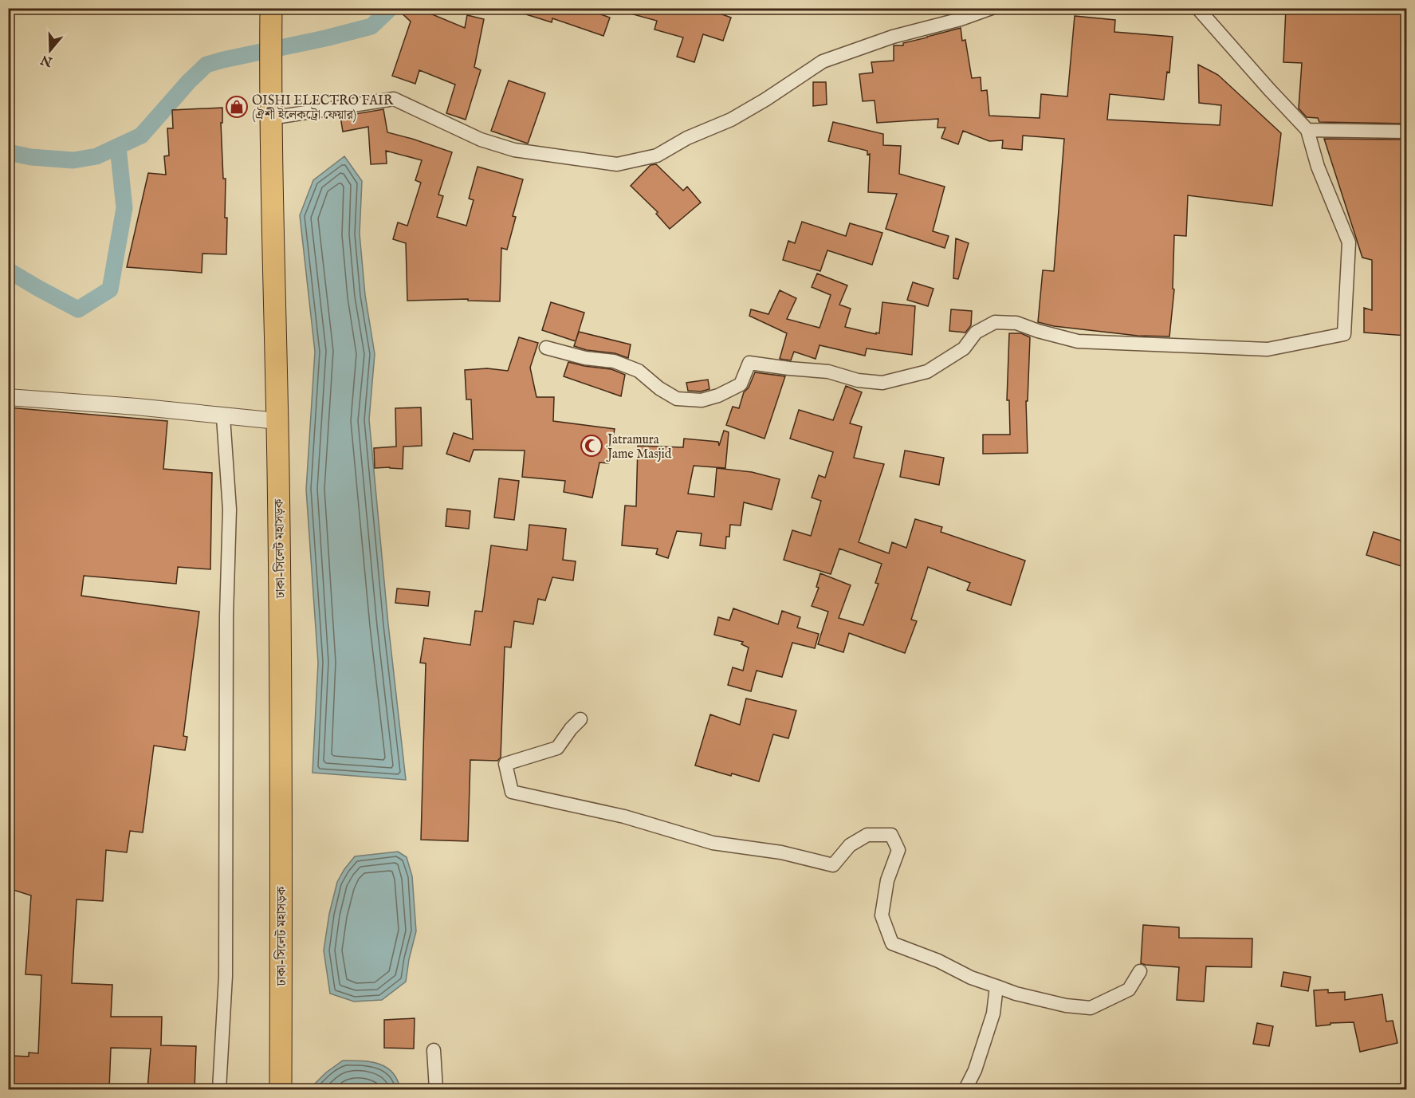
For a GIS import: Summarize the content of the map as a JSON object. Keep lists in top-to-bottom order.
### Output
{
  "streets": {
    "highway": ["ঢাকা-সিলেট মহাসড়ক"]
  },
  "places": {
    "shop": ["OISHI ELECTRO FAIR (ঐশী ইলেকট্রো ফেয়ার)"],
    "mosque": ["Jatramura Jame Masjid"]
  },
  "north": "bottom"
}
